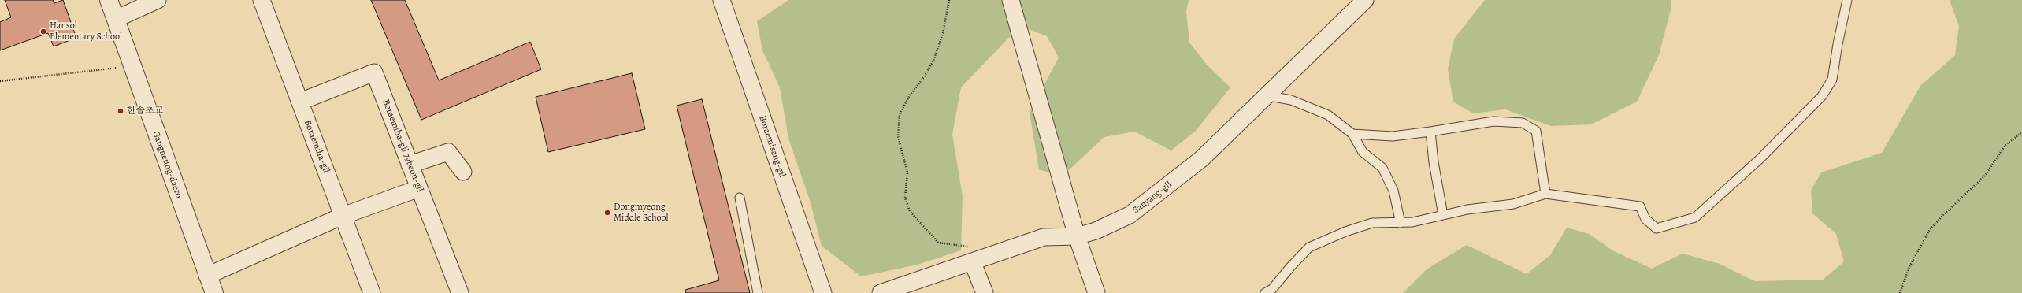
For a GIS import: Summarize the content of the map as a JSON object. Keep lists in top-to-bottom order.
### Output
{
  "streets": {
    "street": [
      "Boraemiha-gil 79beon-gil",
      "Boraemiha-gil",
      "Boraemisang-gil",
      "Gangneung-daero",
      "Sanyang-gil"
    ]
  },
  "crossings": [
    ["Boraemiha-gil 79beon-gil", "Boraemiha-gil"]
  ],
  "places": ["Hansol Elementary School", "한솔초교", "Dongmyeong Middle School"]
}
